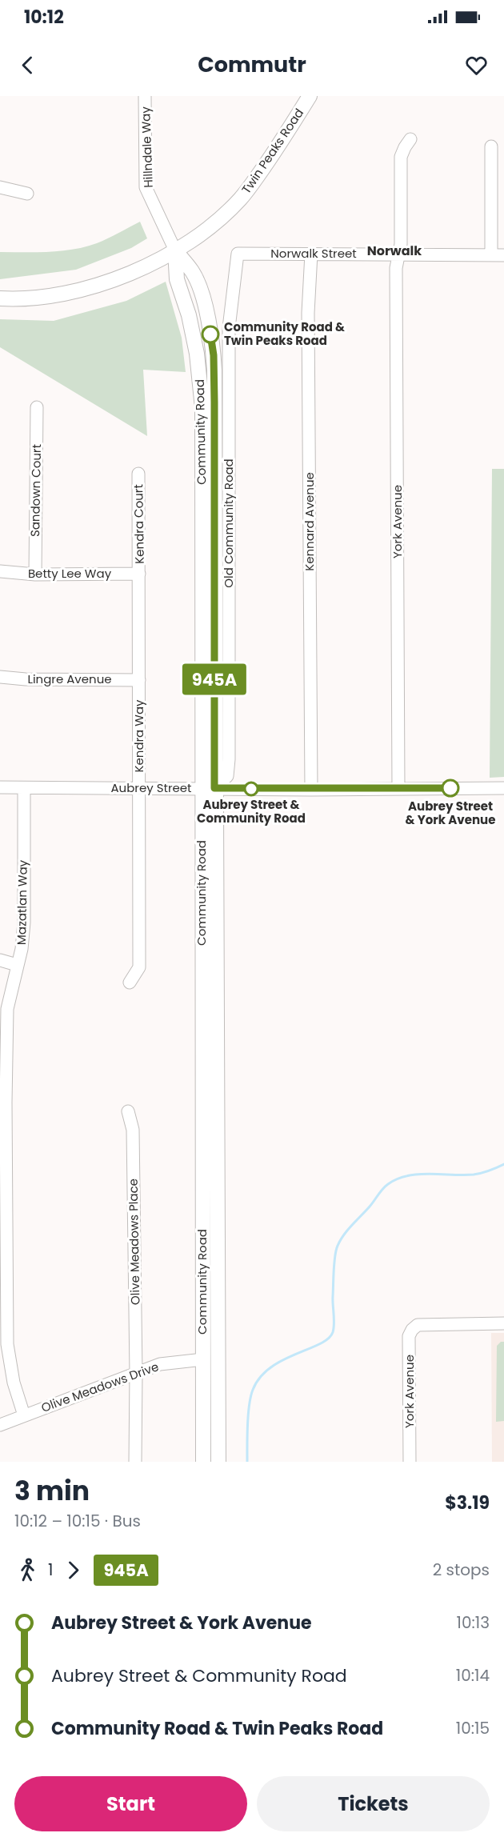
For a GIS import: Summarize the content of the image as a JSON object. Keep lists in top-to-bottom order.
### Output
{
  "streets": {
    "main road": ["Twin Peaks Road", "Community Road"],
    "street": [
      "Hillndale Way",
      "Norwalk Street",
      "Sandown Court",
      "Kennard Avenue",
      "York Avenue",
      "Old Community Road",
      "Kendra Court",
      "Betty Lee Way",
      "Lingre Avenue",
      "Kendra Way",
      "Aubrey Street",
      "Mazatlan Way",
      "Olive Meadows Place",
      "Olive Meadows Drive"
    ]
  },
  "crossings": [
    ["Hillndale Way", "Twin Peaks Road"],
    ["Hillndale Way", "Community Road"],
    ["Twin Peaks Road", "Community Road"],
    ["Norwalk Street", "Kennard Avenue"],
    ["Norwalk Street", "York Avenue"],
    ["Norwalk Street", "Old Community Road"],
    ["Community Road", "Old Community Road"],
    ["Community Road", "Aubrey Street"],
    ["Community Road", "Olive Meadows Drive"],
    ["Sandown Court", "Betty Lee Way"],
    ["Kennard Avenue", "Aubrey Street"],
    ["York Avenue", "Aubrey Street"],
    ["Old Community Road", "Aubrey Street"],
    ["Kendra Court", "Betty Lee Way"],
    ["Kendra Court", "Kendra Way"],
    ["Betty Lee Way", "Kendra Way"],
    ["Lingre Avenue", "Kendra Way"],
    ["Kendra Way", "Aubrey Street"],
    ["Aubrey Street", "Mazatlan Way"],
    ["Mazatlan Way", "Olive Meadows Drive"],
    ["Olive Meadows Place", "Olive Meadows Drive"]
  ],
  "districts": ["Norwalk"],
  "places": ["Community Road & Twin Peaks Road", "Aubrey Street & York Avenue", "Aubrey Street & Community Road"],
  "lines": ["bus line 945A"],
  "page": {
    "status": "10:12",
    "header": "Commutr",
    "on_map": "945A",
    "heading": ["3 min", "10:12 – 10:15 · Bus", "$3.19"],
    "legs": ["1", "945A", "2 stops"],
    "list": [
      {
        "name": "Aubrey Street & York Avenue",
        "value": "10:13"
      },
      {
        "name": "Aubrey Street & Community Road",
        "value": "10:14"
      },
      {
        "name": "Community Road & Twin Peaks Road",
        "value": "10:15"
      }
    ],
    "buttons": ["Start", "Tickets"]
  }
}
